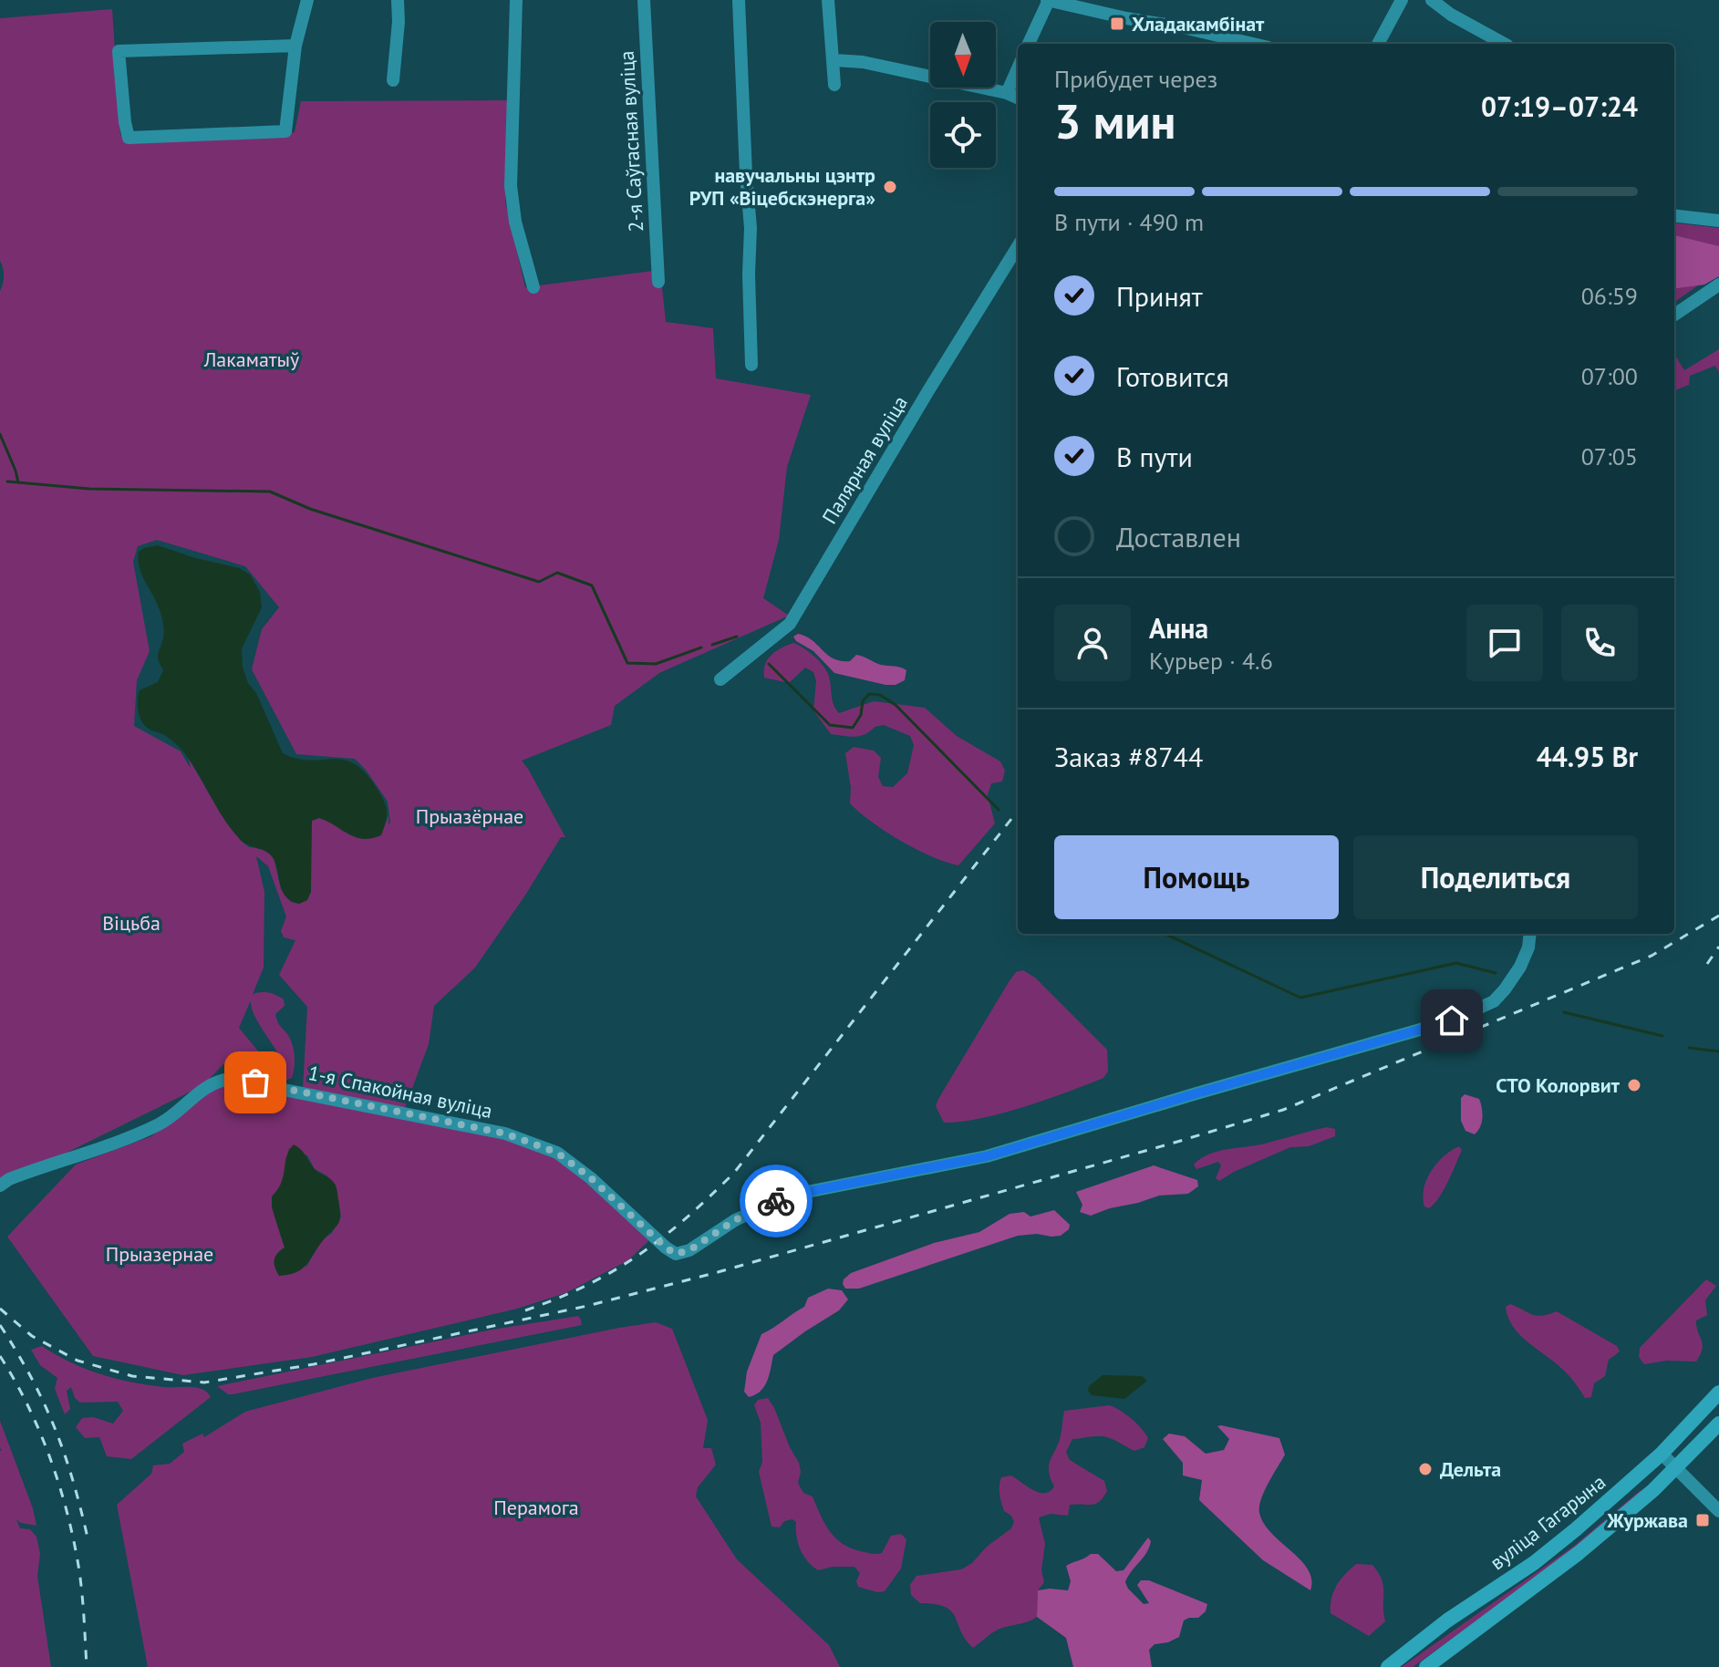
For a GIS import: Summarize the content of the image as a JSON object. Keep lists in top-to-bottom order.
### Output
{
  "streets": {
    "main road": ["вуліца Гагарына"],
    "street": ["2-я Саўгасная вуліца", "Палярная вуліца", "1-я Спакойная вуліца"]
  },
  "parks": [
    "Лакаматыў",
    "Прыазёрнае",
    "Віцьба",
    "Прыазернае",
    "Перамога"
  ],
  "places": {
    "transit": ["Хладакамбінат", "Журжава"],
    "other": ["навучальны цэнтр РУП «Віцебскэнерга»", "СТО Колорвит", "Дельта"]
  },
  "north": "bottom",
  "page": {
    "heading": ["3 мин", "Прибудет через", "07:19–07:24"],
    "panel": [
      "Анна",
      "Курьер · 4.6",
      "Заказ #8744",
      "44.95 Br"
    ],
    "bar": "В пути · 490 m",
    "list": [
      ["Принят", "06:59"],
      ["Готовится", "07:00"],
      ["В пути", "07:05"],
      "Доставлен"
    ],
    "buttons": ["Помощь", "Поделиться"]
  }
}
